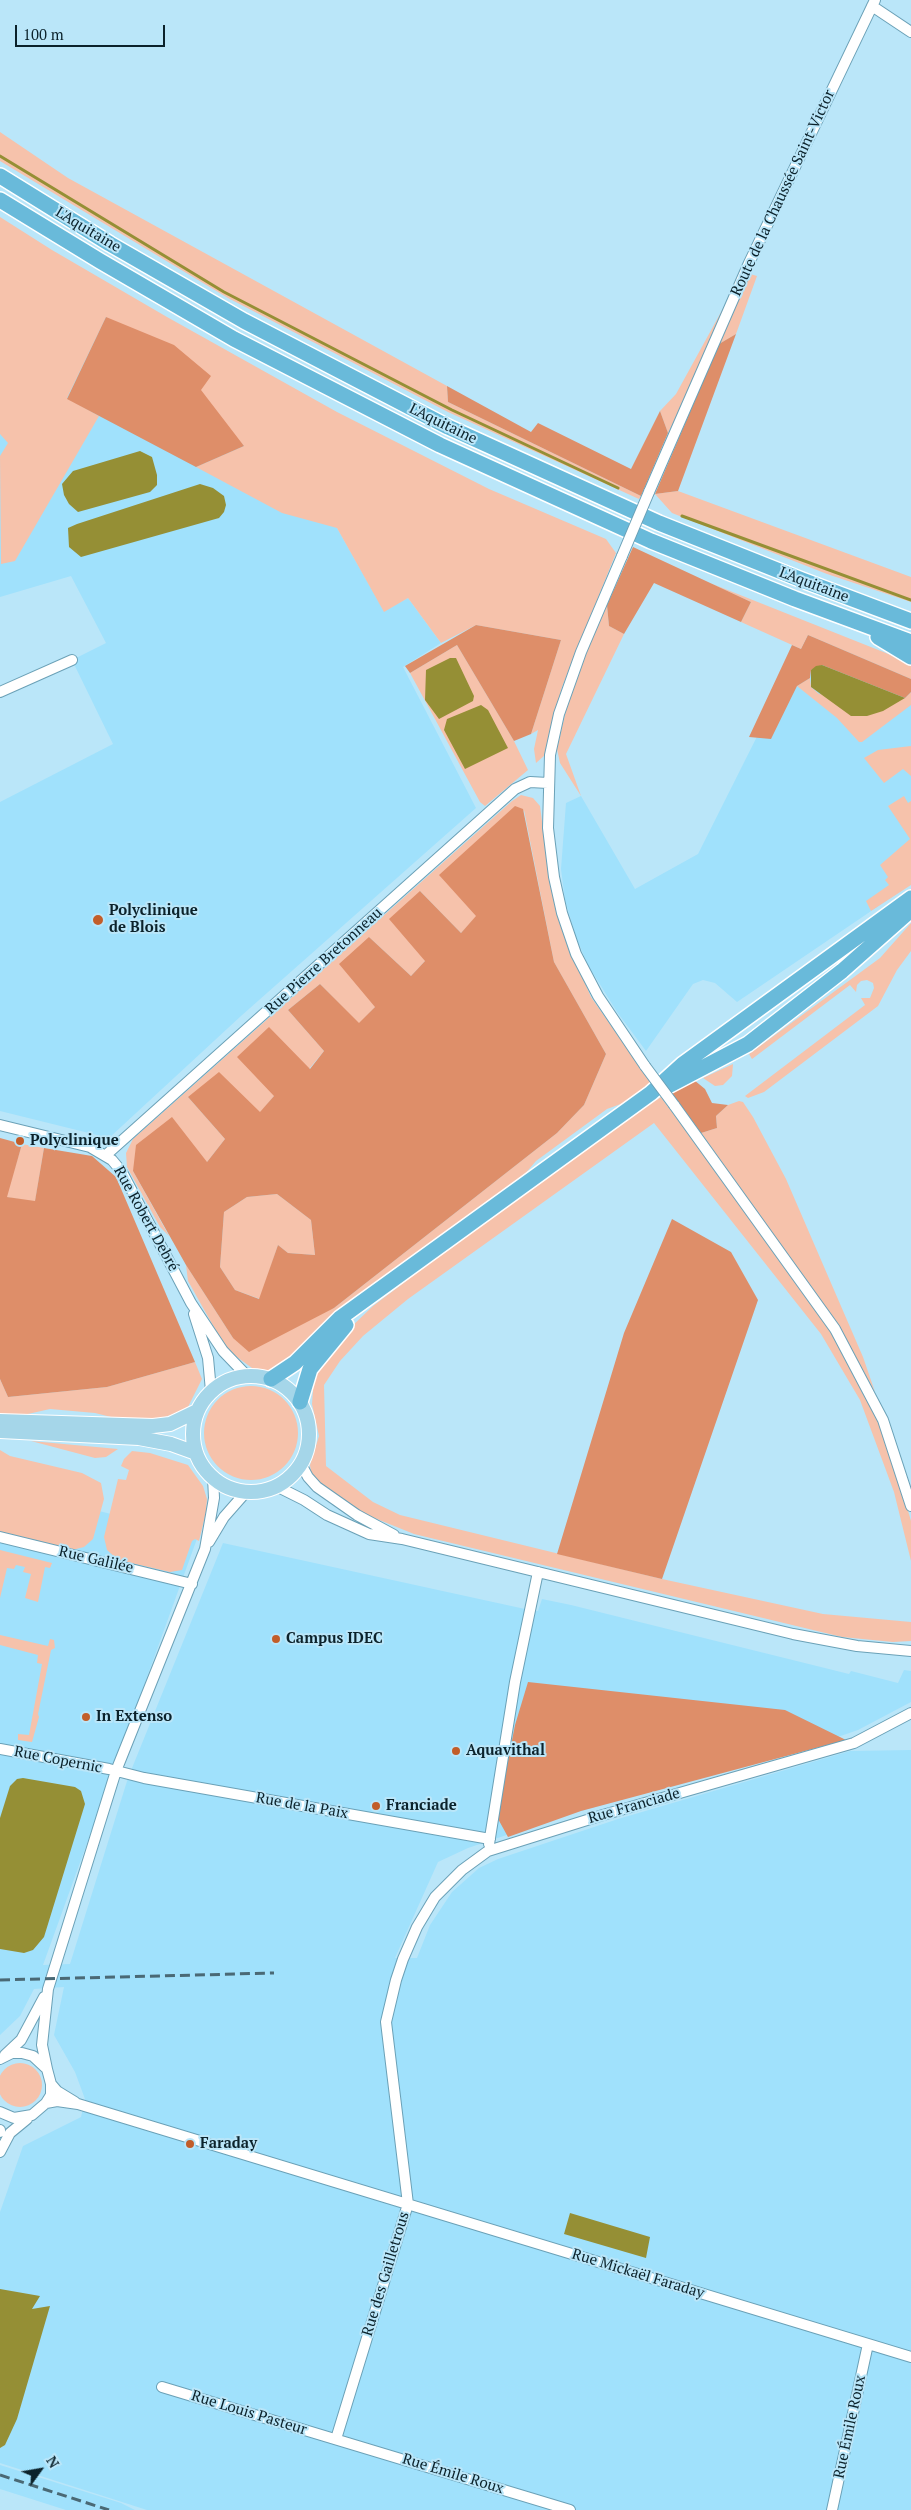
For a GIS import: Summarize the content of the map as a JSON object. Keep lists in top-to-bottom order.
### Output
{
  "streets": {
    "highway": ["L'Aquitaine"],
    "street": [
      "Route de la Chaussée Saint-Victor",
      "Rue Pierre Bretonneau",
      "Rue Robert Debré",
      "Rue Galilée",
      "Rue Copernic",
      "Rue de la Paix",
      "Rue Franciade",
      "Rue des Gailletrous",
      "Rue Mickaël Faraday",
      "Rue Louis Pasteur",
      "Rue Émile Roux"
    ]
  },
  "crossings": [
    ["Route de la Chaussée Saint-Victor", "Rue Pierre Bretonneau"],
    ["Rue Pierre Bretonneau", "Rue Robert Debré"],
    ["Rue Copernic", "Rue de la Paix"],
    ["Rue Franciade", "Rue des Gailletrous"],
    ["Rue des Gailletrous", "Rue Mickaël Faraday"],
    ["Rue des Gailletrous", "Rue Louis Pasteur"],
    ["Rue des Gailletrous", "Rue Émile Roux"],
    ["Rue Mickaël Faraday", "Rue Émile Roux"],
    ["Rue Louis Pasteur", "Rue Émile Roux"]
  ],
  "places": [
    "Polyclinique de Blois",
    "Polyclinique",
    "Campus IDEC",
    "In Extenso",
    "Aquavithal",
    "Franciade",
    "Faraday"
  ],
  "scale_bar": "100 m",
  "north": "top right"
}
